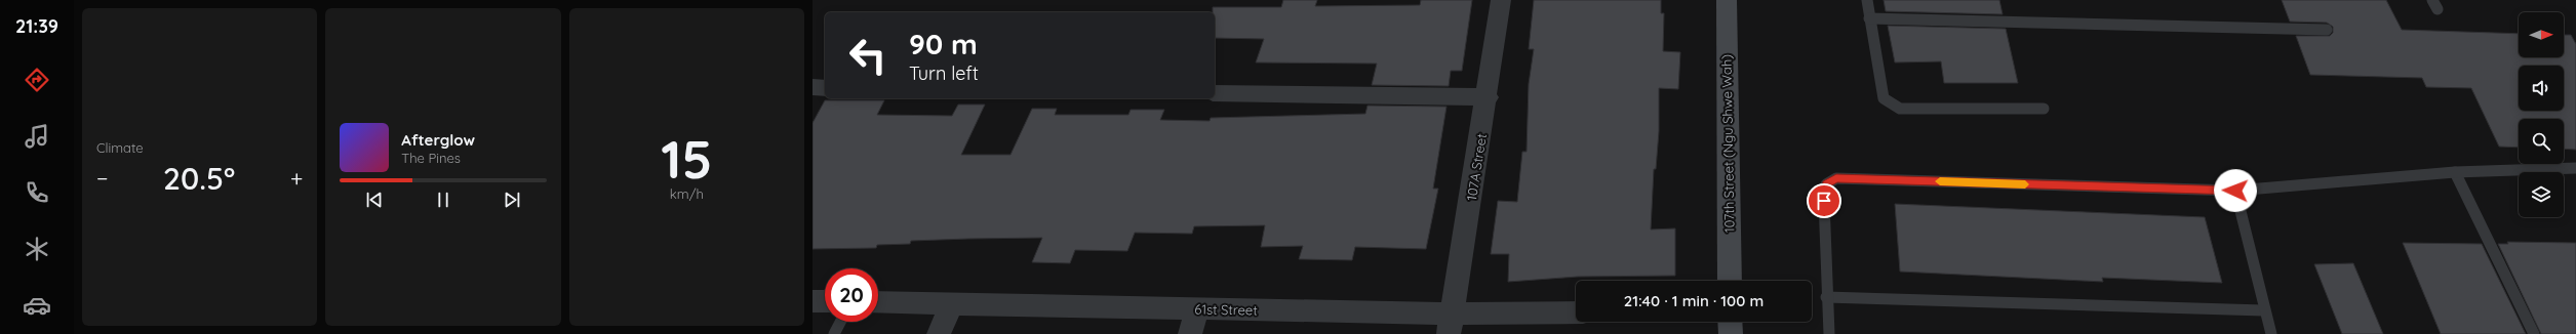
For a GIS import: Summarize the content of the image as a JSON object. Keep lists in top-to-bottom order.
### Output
{
  "streets": {
    "street": ["107th Street (Ngu Shwe Wah)", "107A Street", "61st Street"]
  },
  "crossings": [
    ["107A Street", "61st Street"]
  ],
  "north": "right",
  "page": {
    "tabs": "21:39",
    "tile": [
      "Climate",
      ["15", "km/h"]
    ],
    "turn": ["90 m", "Turn left"],
    "song": ["Afterglow", "The Pines"],
    "heat": ["−", "20.5°", "+"],
    "limit": "20",
    "trip": "21:40 · 1 min · 100 m"
  }
}
